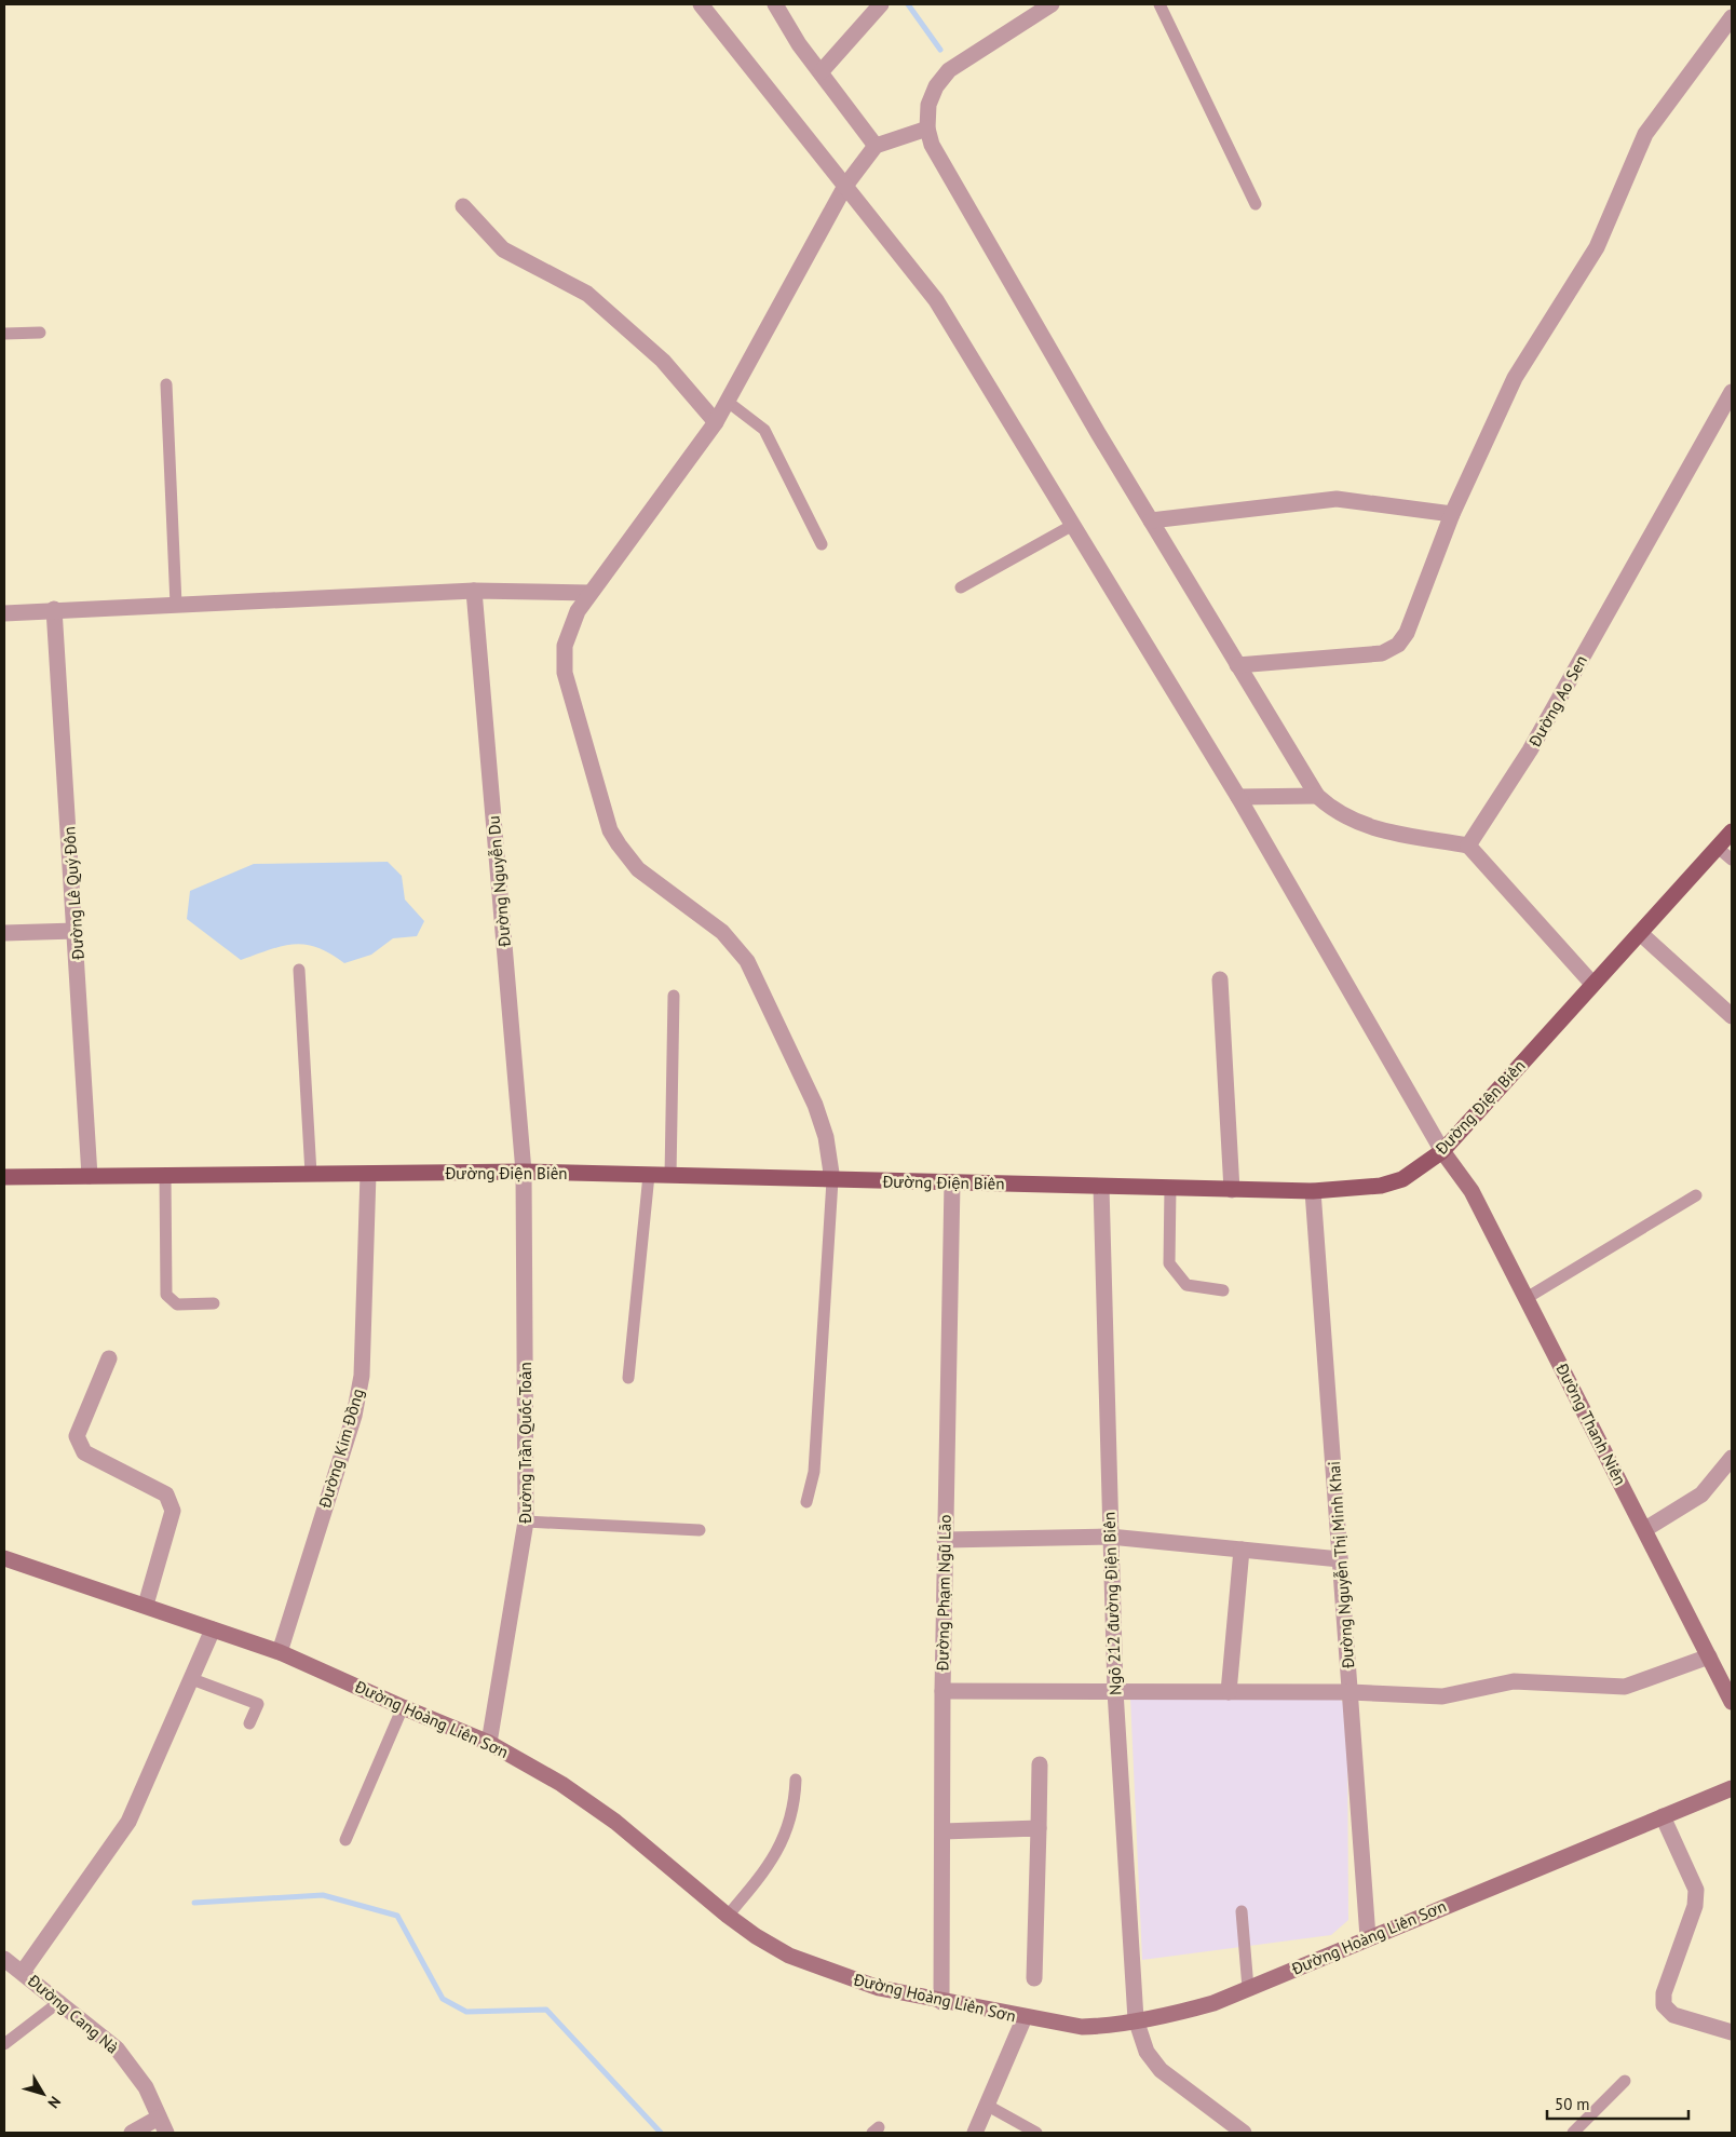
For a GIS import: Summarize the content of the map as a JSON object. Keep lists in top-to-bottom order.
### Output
{
  "streets": {
    "main road": ["Đường Điện Biên", "Đường Thanh Niên", "Đường Hoàng Liên Sơn"],
    "street": [
      "Đường Ao Sen",
      "Đường Nguyễn Du",
      "Đường Lê Quý Đôn",
      "Đường Trần Quốc Toản",
      "Đường Kim Đồng",
      "Đường Nguyễn Thị Minh Khai",
      "Đường Phạm Ngũ Lão",
      "Ngõ 212 đường Điện Biên",
      "Đường Cang Nà"
    ]
  },
  "crossings": [
    ["Đường Nguyễn Du", "Đường Điện Biên"],
    ["Đường Nguyễn Du", "Đường Trần Quốc Toản"],
    ["Đường Lê Quý Đôn", "Đường Điện Biên"],
    ["Đường Điện Biên", "Đường Thanh Niên"],
    ["Đường Điện Biên", "Đường Trần Quốc Toản"],
    ["Đường Điện Biên", "Đường Kim Đồng"],
    ["Đường Điện Biên", "Đường Nguyễn Thị Minh Khai"],
    ["Đường Điện Biên", "Đường Phạm Ngũ Lão"],
    ["Đường Điện Biên", "Ngõ 212 đường Điện Biên"],
    ["Đường Trần Quốc Toản", "Đường Hoàng Liên Sơn"],
    ["Đường Kim Đồng", "Đường Hoàng Liên Sơn"],
    ["Đường Nguyễn Thị Minh Khai", "Đường Hoàng Liên Sơn"],
    ["Đường Phạm Ngũ Lão", "Đường Hoàng Liên Sơn"],
    ["Ngõ 212 đường Điện Biên", "Đường Hoàng Liên Sơn"]
  ],
  "scale_bar": "50 m",
  "north": "bottom right"
}
